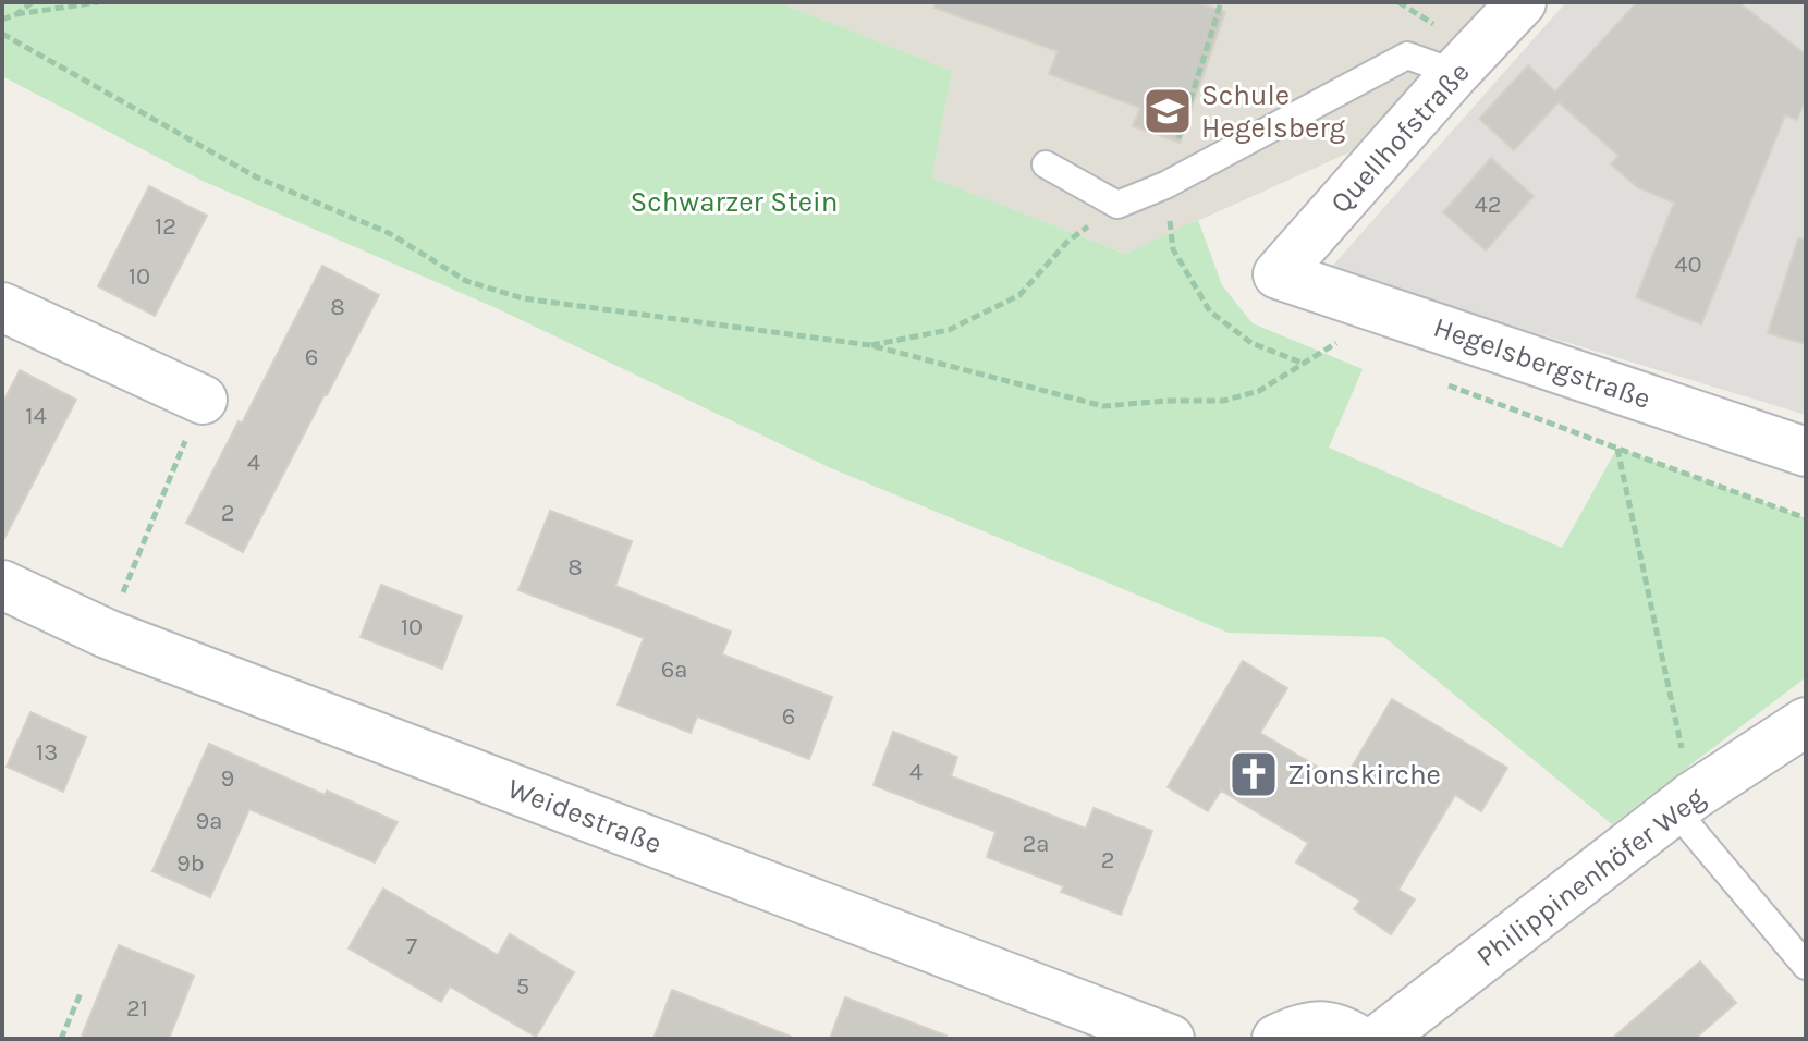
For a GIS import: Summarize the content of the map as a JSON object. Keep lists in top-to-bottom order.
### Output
{
  "streets": {
    "street": [
      "Quellhofstraße",
      "Hegelsbergstraße",
      "Weidestraße",
      "Philippinenhöfer Weg"
    ]
  },
  "crossings": [
    ["Quellhofstraße", "Hegelsbergstraße"]
  ],
  "parks": ["Schwarzer Stein"],
  "places": {
    "school or university": ["Schule Hegelsberg"],
    "church": ["Zionskirche"]
  },
  "house_numbers": [
    "42",
    "12",
    "40",
    "10",
    "8",
    "6",
    "14",
    "4",
    "2",
    "8",
    "10",
    "6a",
    "6",
    "13",
    "4",
    "9",
    "9a",
    "2a",
    "2",
    "9b",
    "7",
    "5",
    "21"
  ]
}
